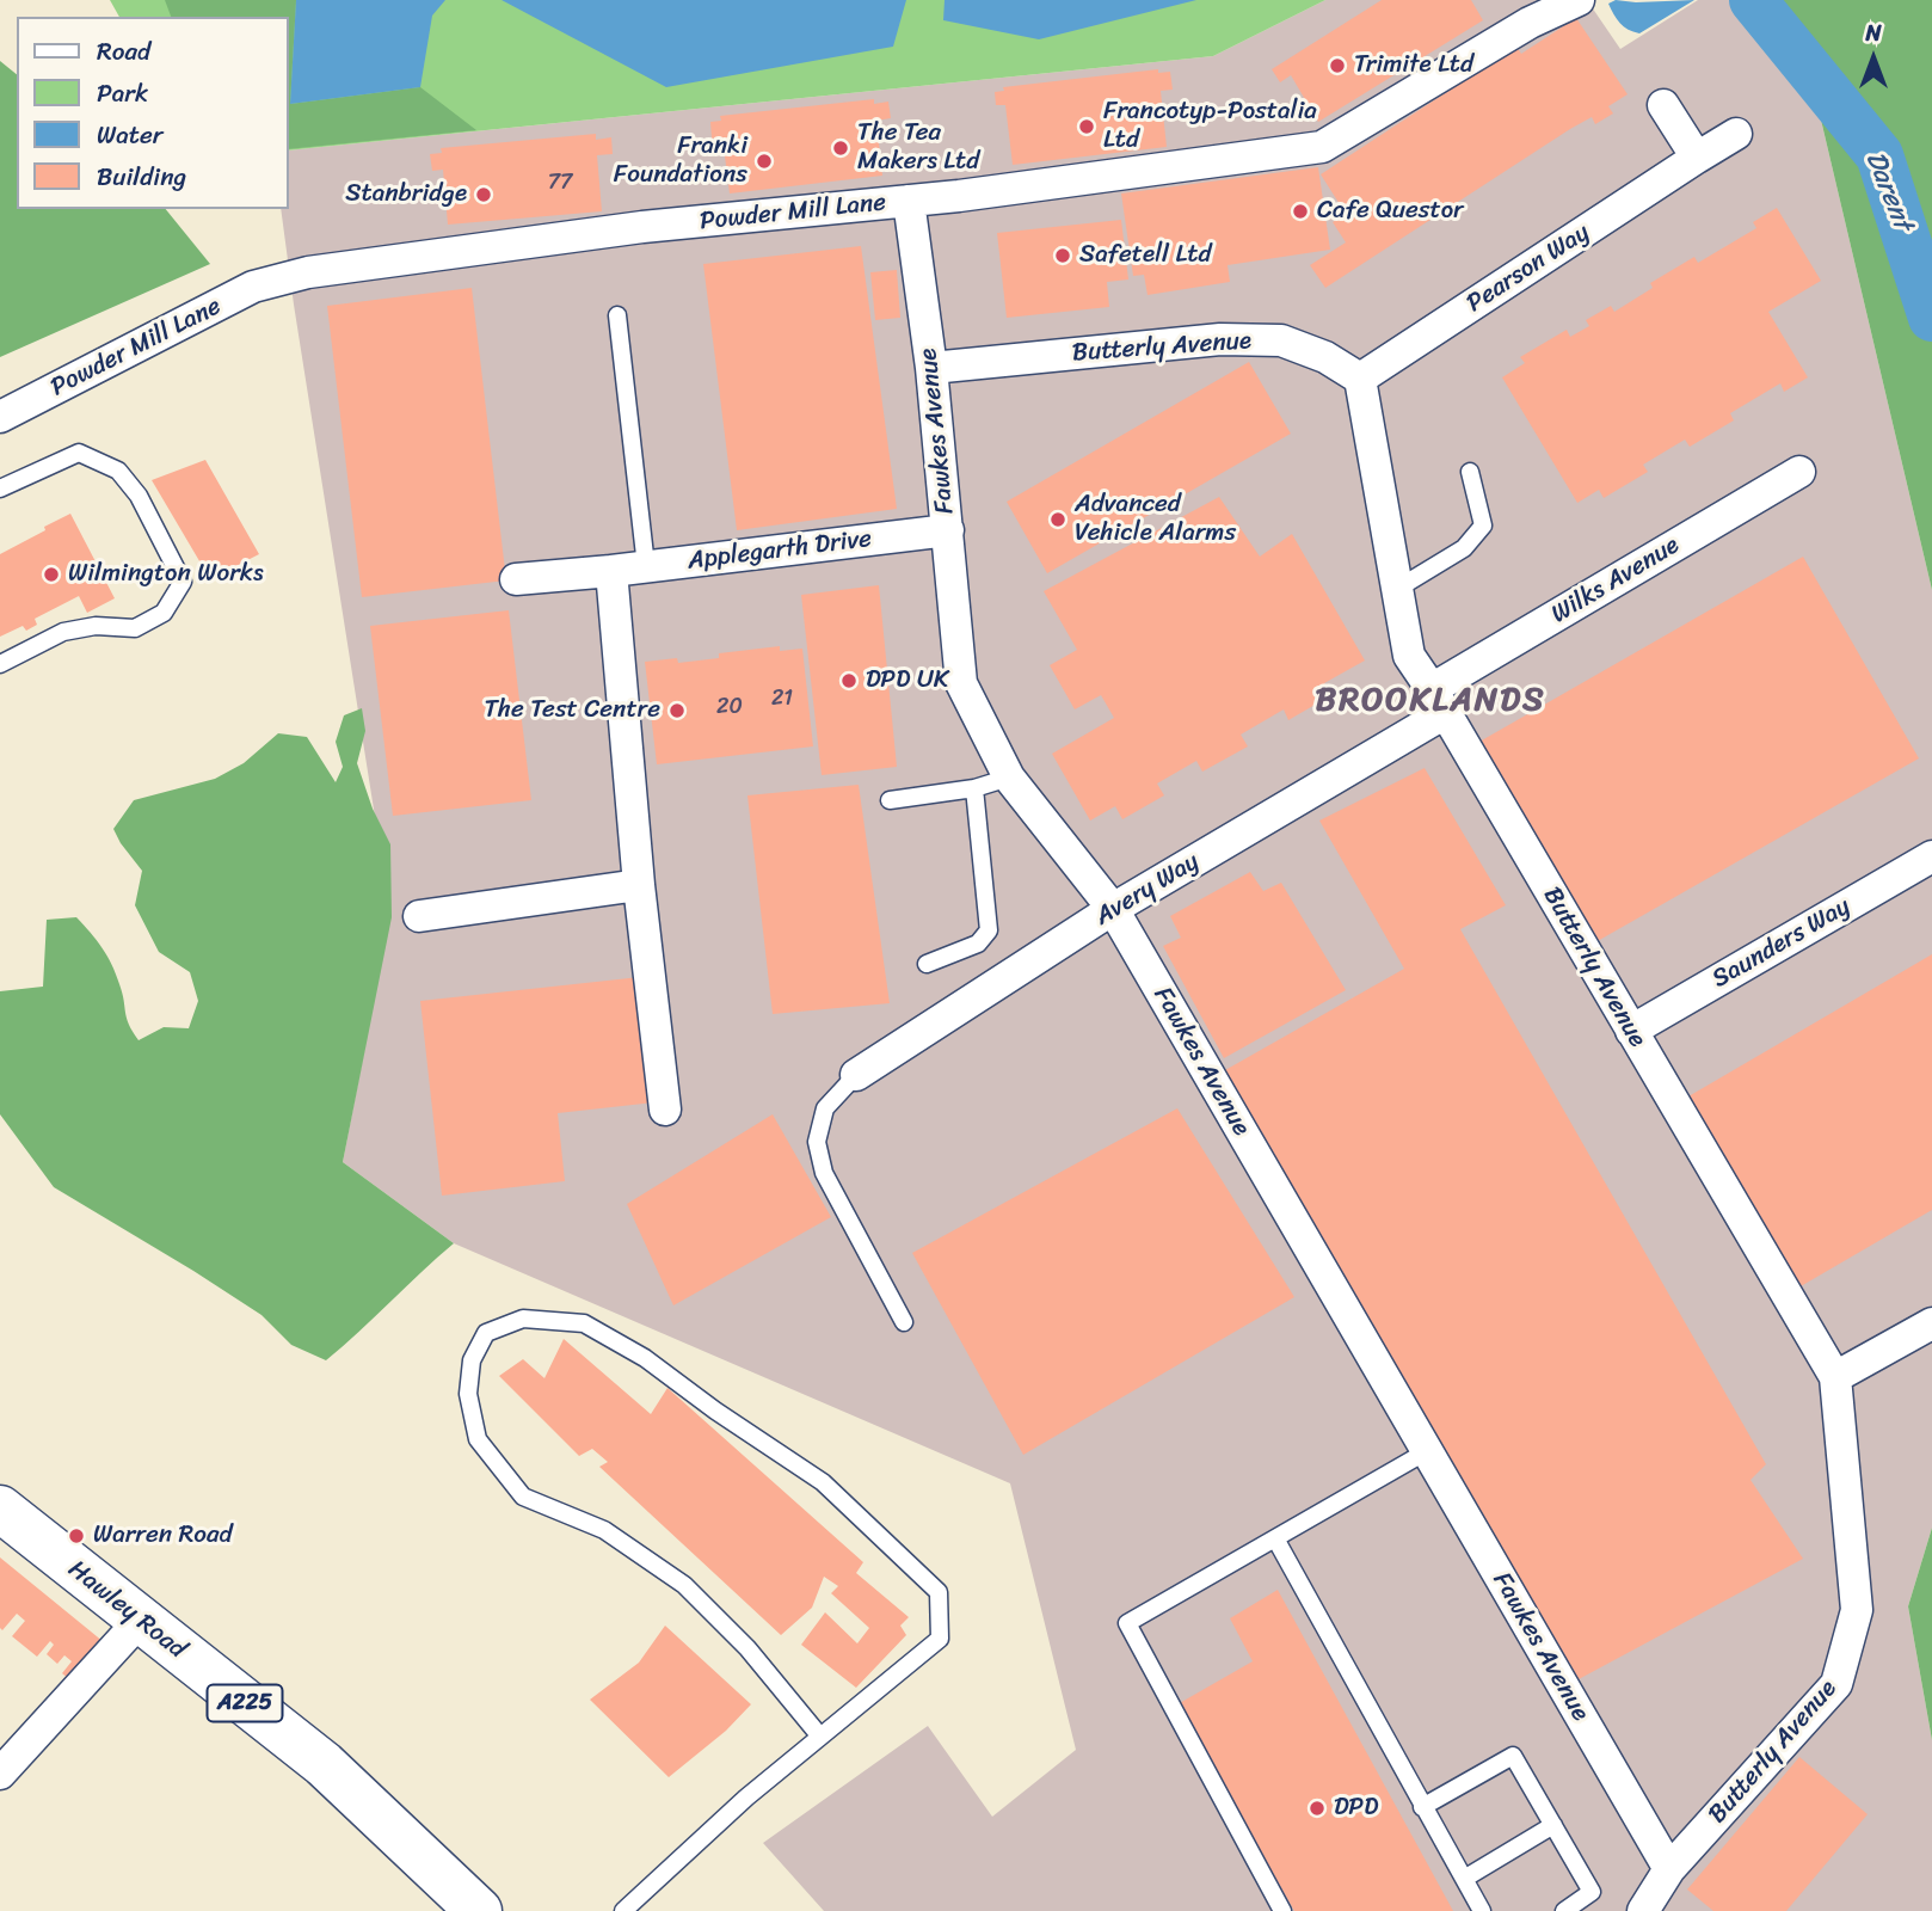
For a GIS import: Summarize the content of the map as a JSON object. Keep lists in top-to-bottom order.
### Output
{
  "streets": {
    "main road": ["Hawley Road", "A225"],
    "street": [
      "Powder Mill Lane",
      "Pearson Way",
      "Butterly Avenue",
      "Fawkes Avenue",
      "Applegarth Drive",
      "Wilks Avenue",
      "Avery Way",
      "Saunders Way"
    ]
  },
  "crossings": [
    ["Powder Mill Lane", "Fawkes Avenue"],
    ["Pearson Way", "Butterly Avenue"],
    ["Butterly Avenue", "Fawkes Avenue"],
    ["Butterly Avenue", "Wilks Avenue"],
    ["Butterly Avenue", "Avery Way"],
    ["Butterly Avenue", "Saunders Way"],
    ["Fawkes Avenue", "Applegarth Drive"],
    ["Fawkes Avenue", "Avery Way"],
    ["Wilks Avenue", "Avery Way"]
  ],
  "districts": ["BROOKLANDS"],
  "water": ["Darent"],
  "places": [
    "Trimite Ltd",
    "Francotyp-Postalia Ltd",
    "The Tea Makers Ltd",
    "Franki Foundations",
    "Stanbridge",
    "Cafe Questor",
    "Safetell Ltd",
    "Advanced Vehicle Alarms",
    "Wilmington Works",
    "DPD UK",
    "The Test Centre",
    "Warren Road",
    "DPD"
  ],
  "house_numbers": ["77", "21", "20"],
  "legend": [
    "Road",
    "Park",
    "Water",
    "Building"
  ],
  "north": "top"
}
